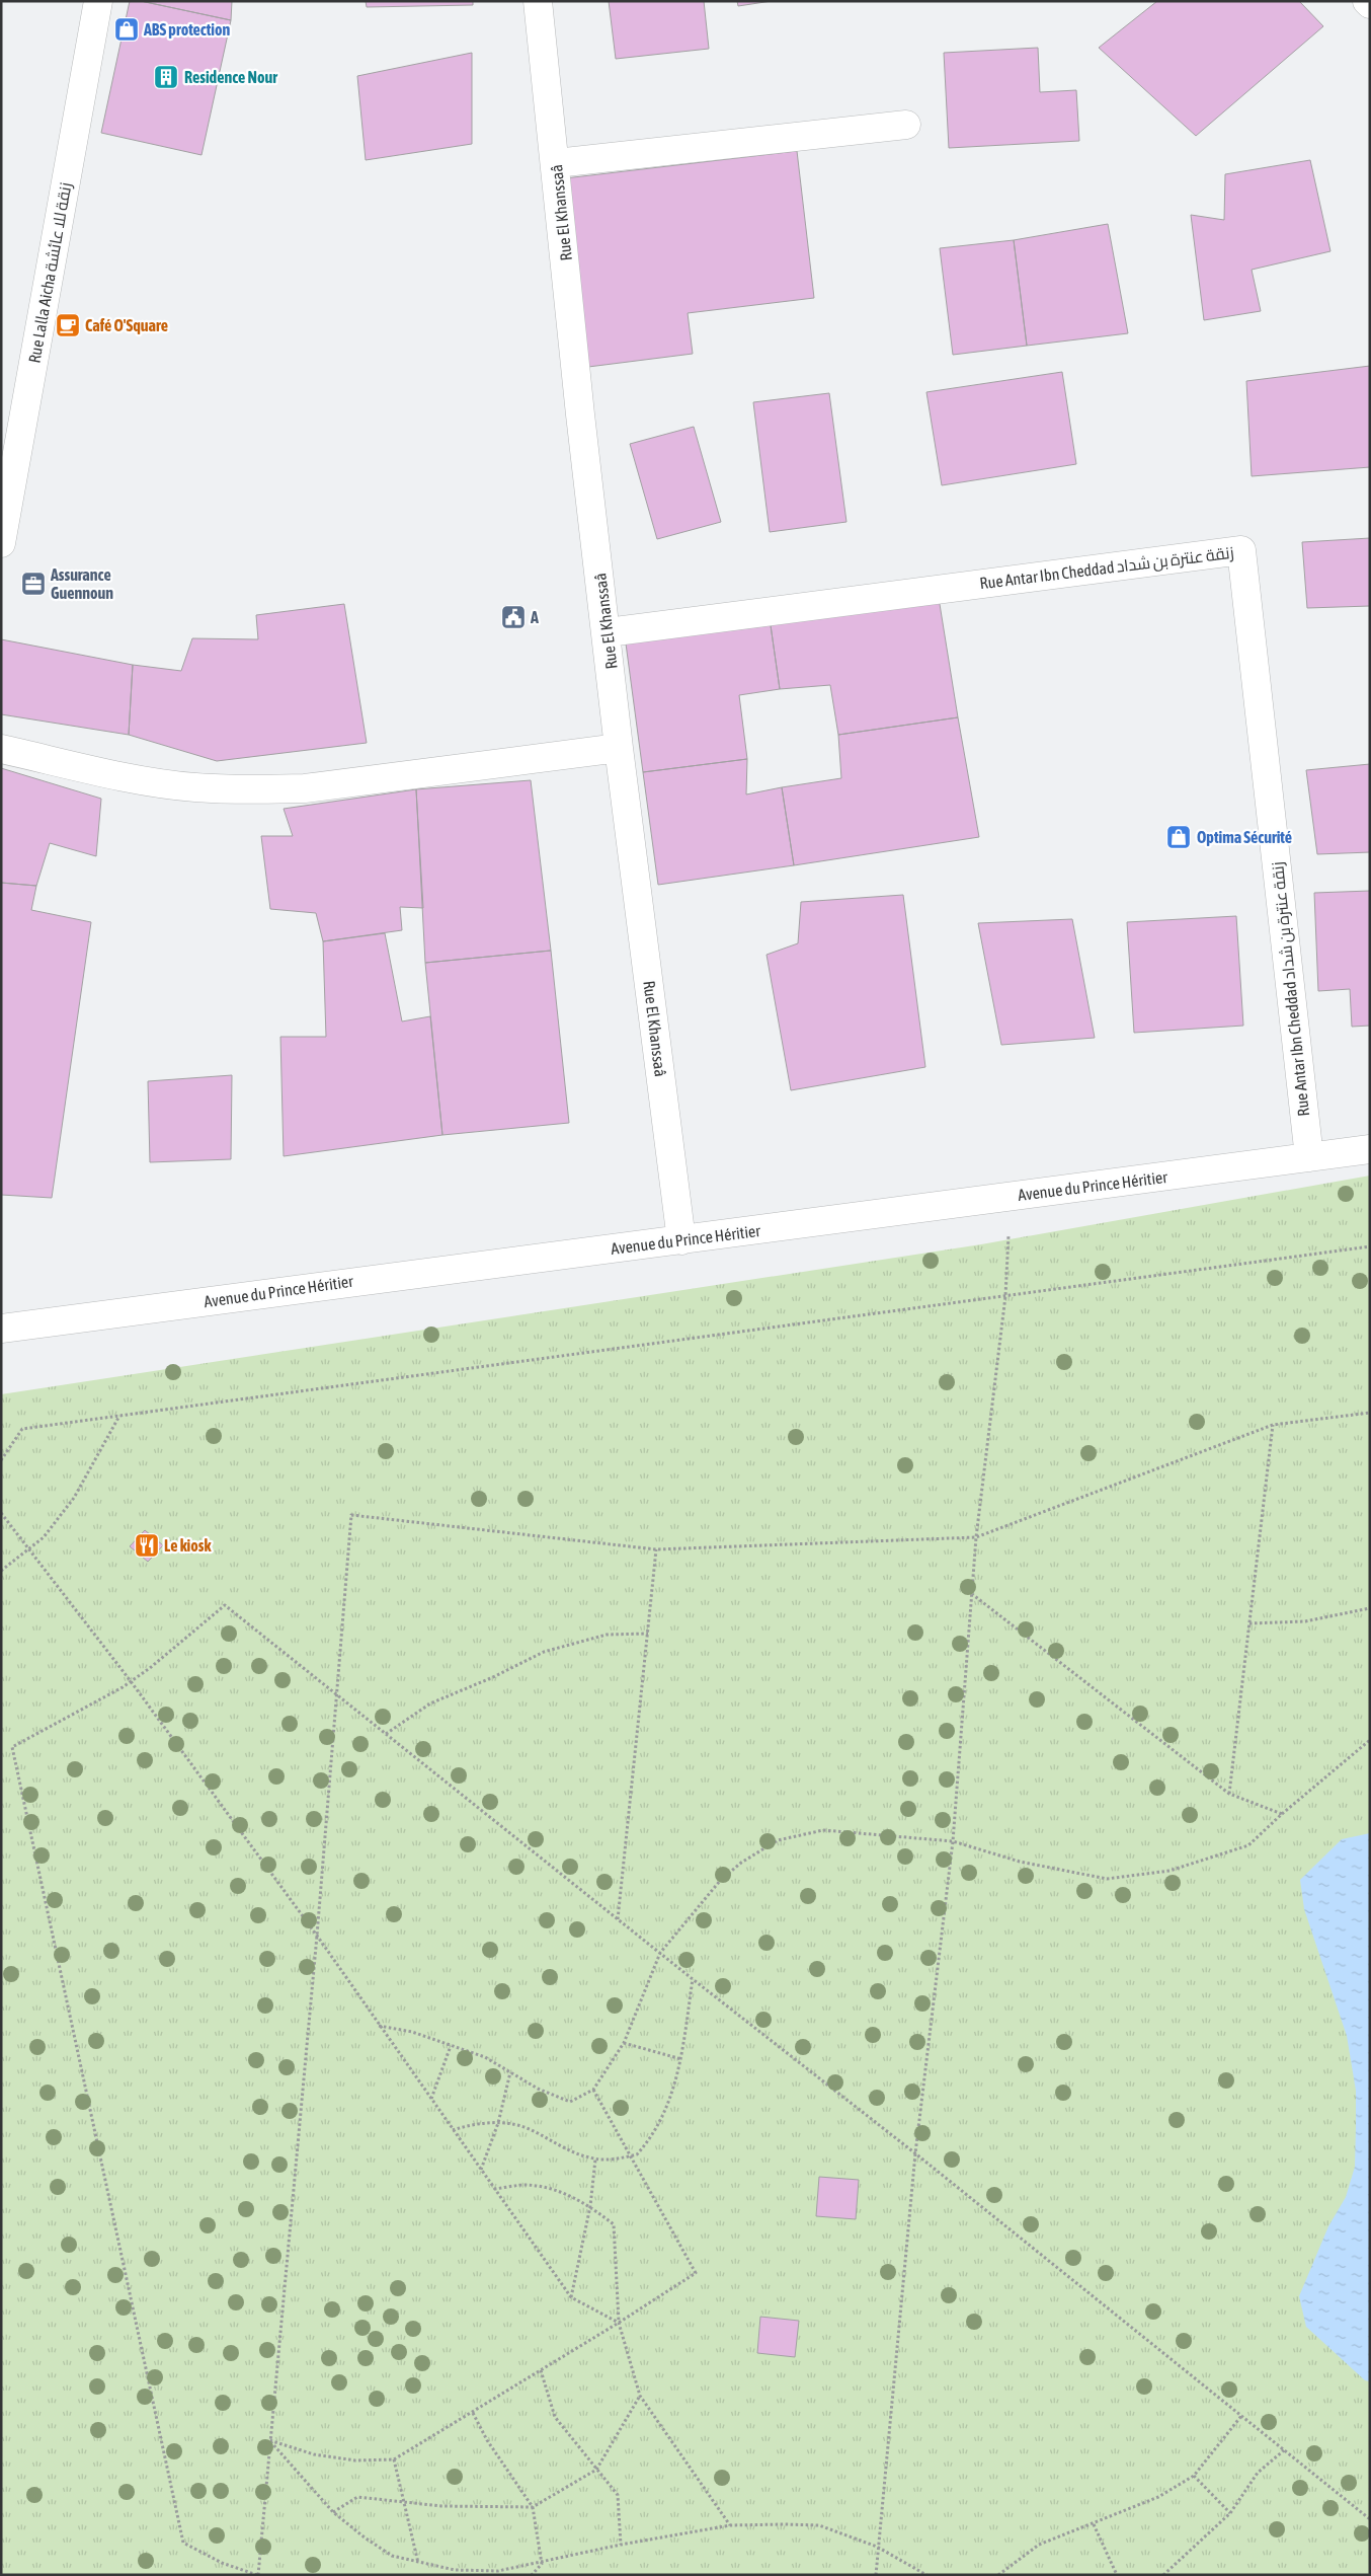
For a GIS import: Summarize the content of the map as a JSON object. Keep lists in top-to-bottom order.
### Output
{
  "streets": {
    "street": [
      "Rue El Khanssaâ",
      "Rue Lalla Aicha زنقة للا عائشة",
      "Rue Antar Ibn Cheddad زنقة عنترة بن شداد",
      "Avenue du Prince Héritier"
    ]
  },
  "crossings": [
    ["Rue El Khanssaâ", "Rue Antar Ibn Cheddad زنقة عنترة بن شداد"],
    ["Rue El Khanssaâ", "Avenue du Prince Héritier"],
    ["Rue Antar Ibn Cheddad زنقة عنترة بن شداد", "Avenue du Prince Héritier"]
  ],
  "places": {
    "shop": ["ABS protection", "Optima Sécurité"],
    "building": ["Residence Nour"],
    "cafe": ["Café O'Square"],
    "office": ["Assurance Guennoun"],
    "public building": ["A"],
    "restaurant": ["Le kiosk"]
  }
}
